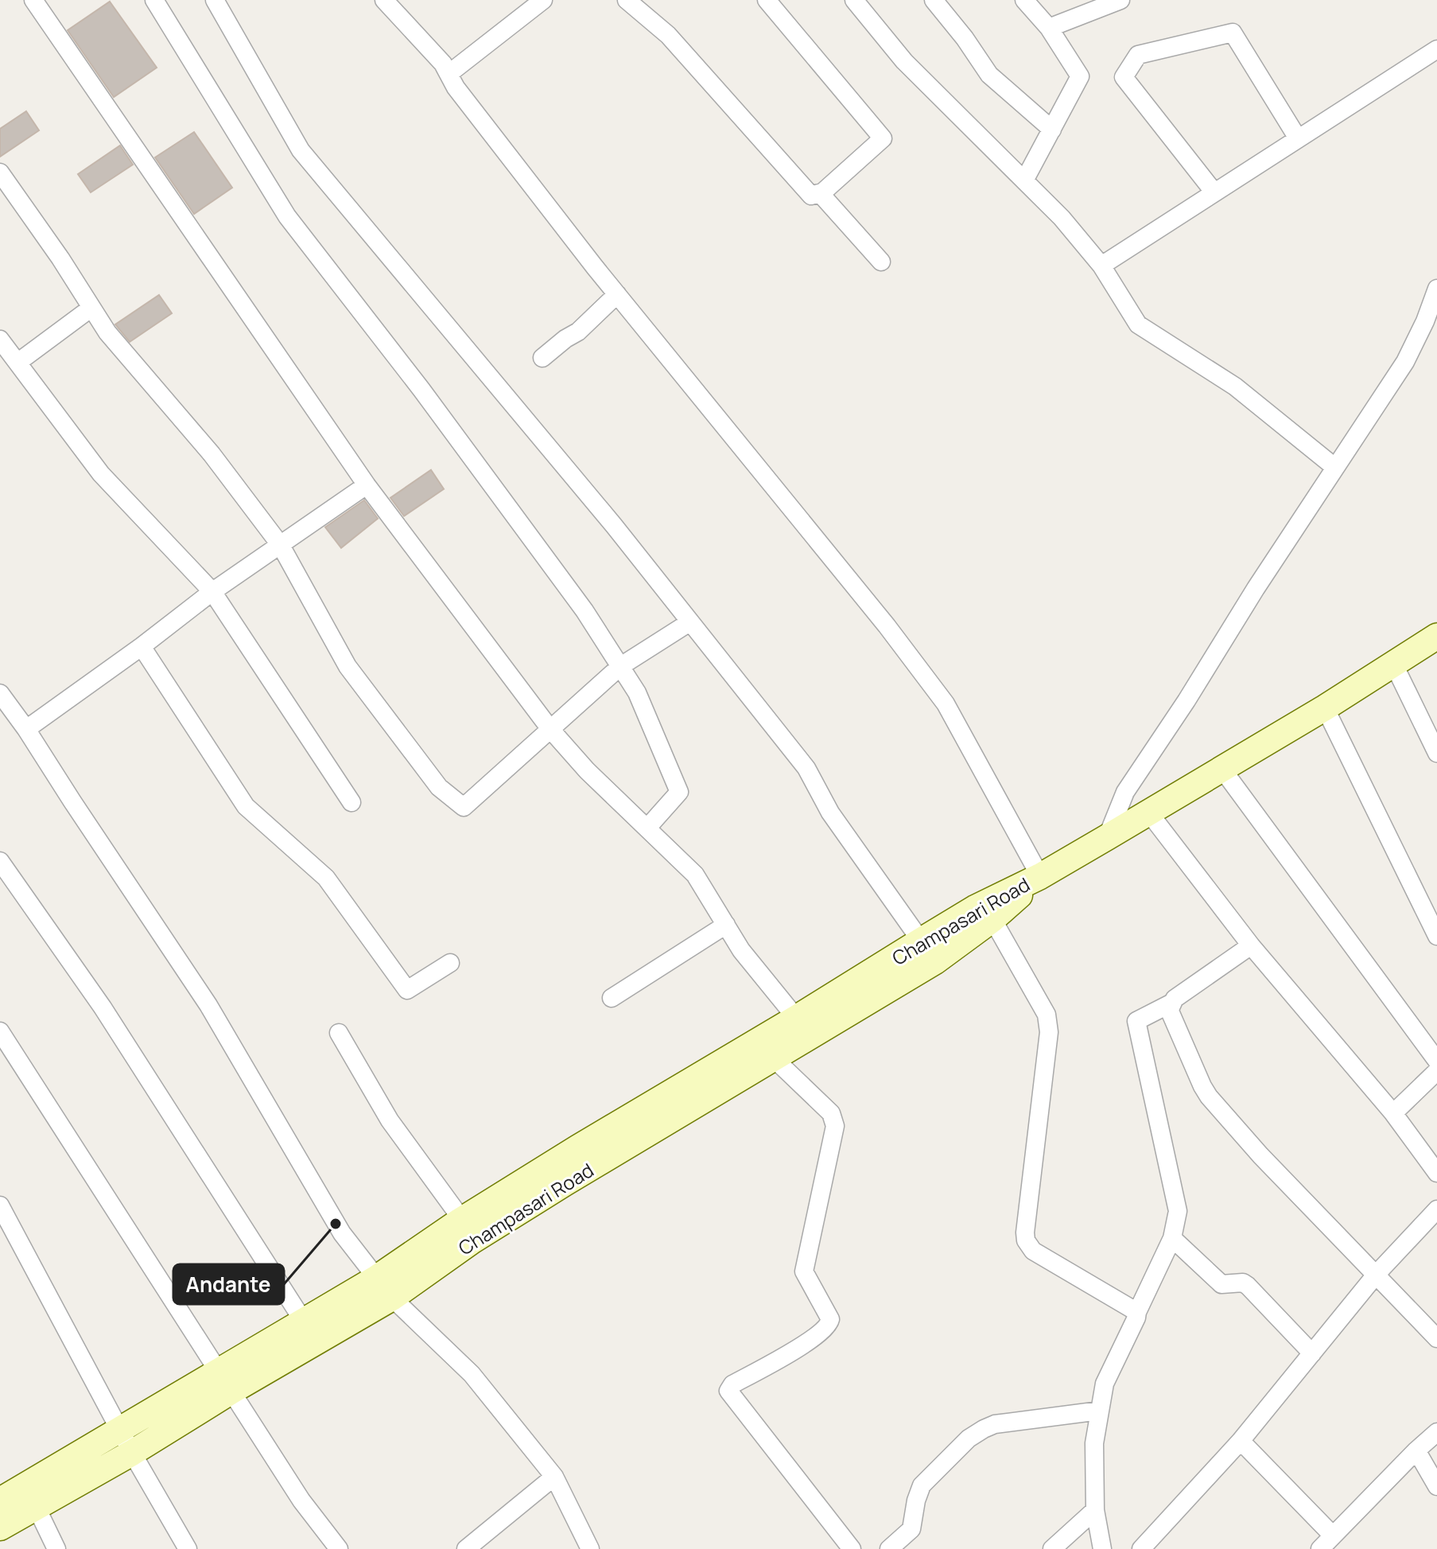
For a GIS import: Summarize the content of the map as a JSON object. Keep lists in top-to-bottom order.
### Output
{
  "streets": {
    "main road": ["Champasari Road"]
  },
  "places": ["Andante"]
}
